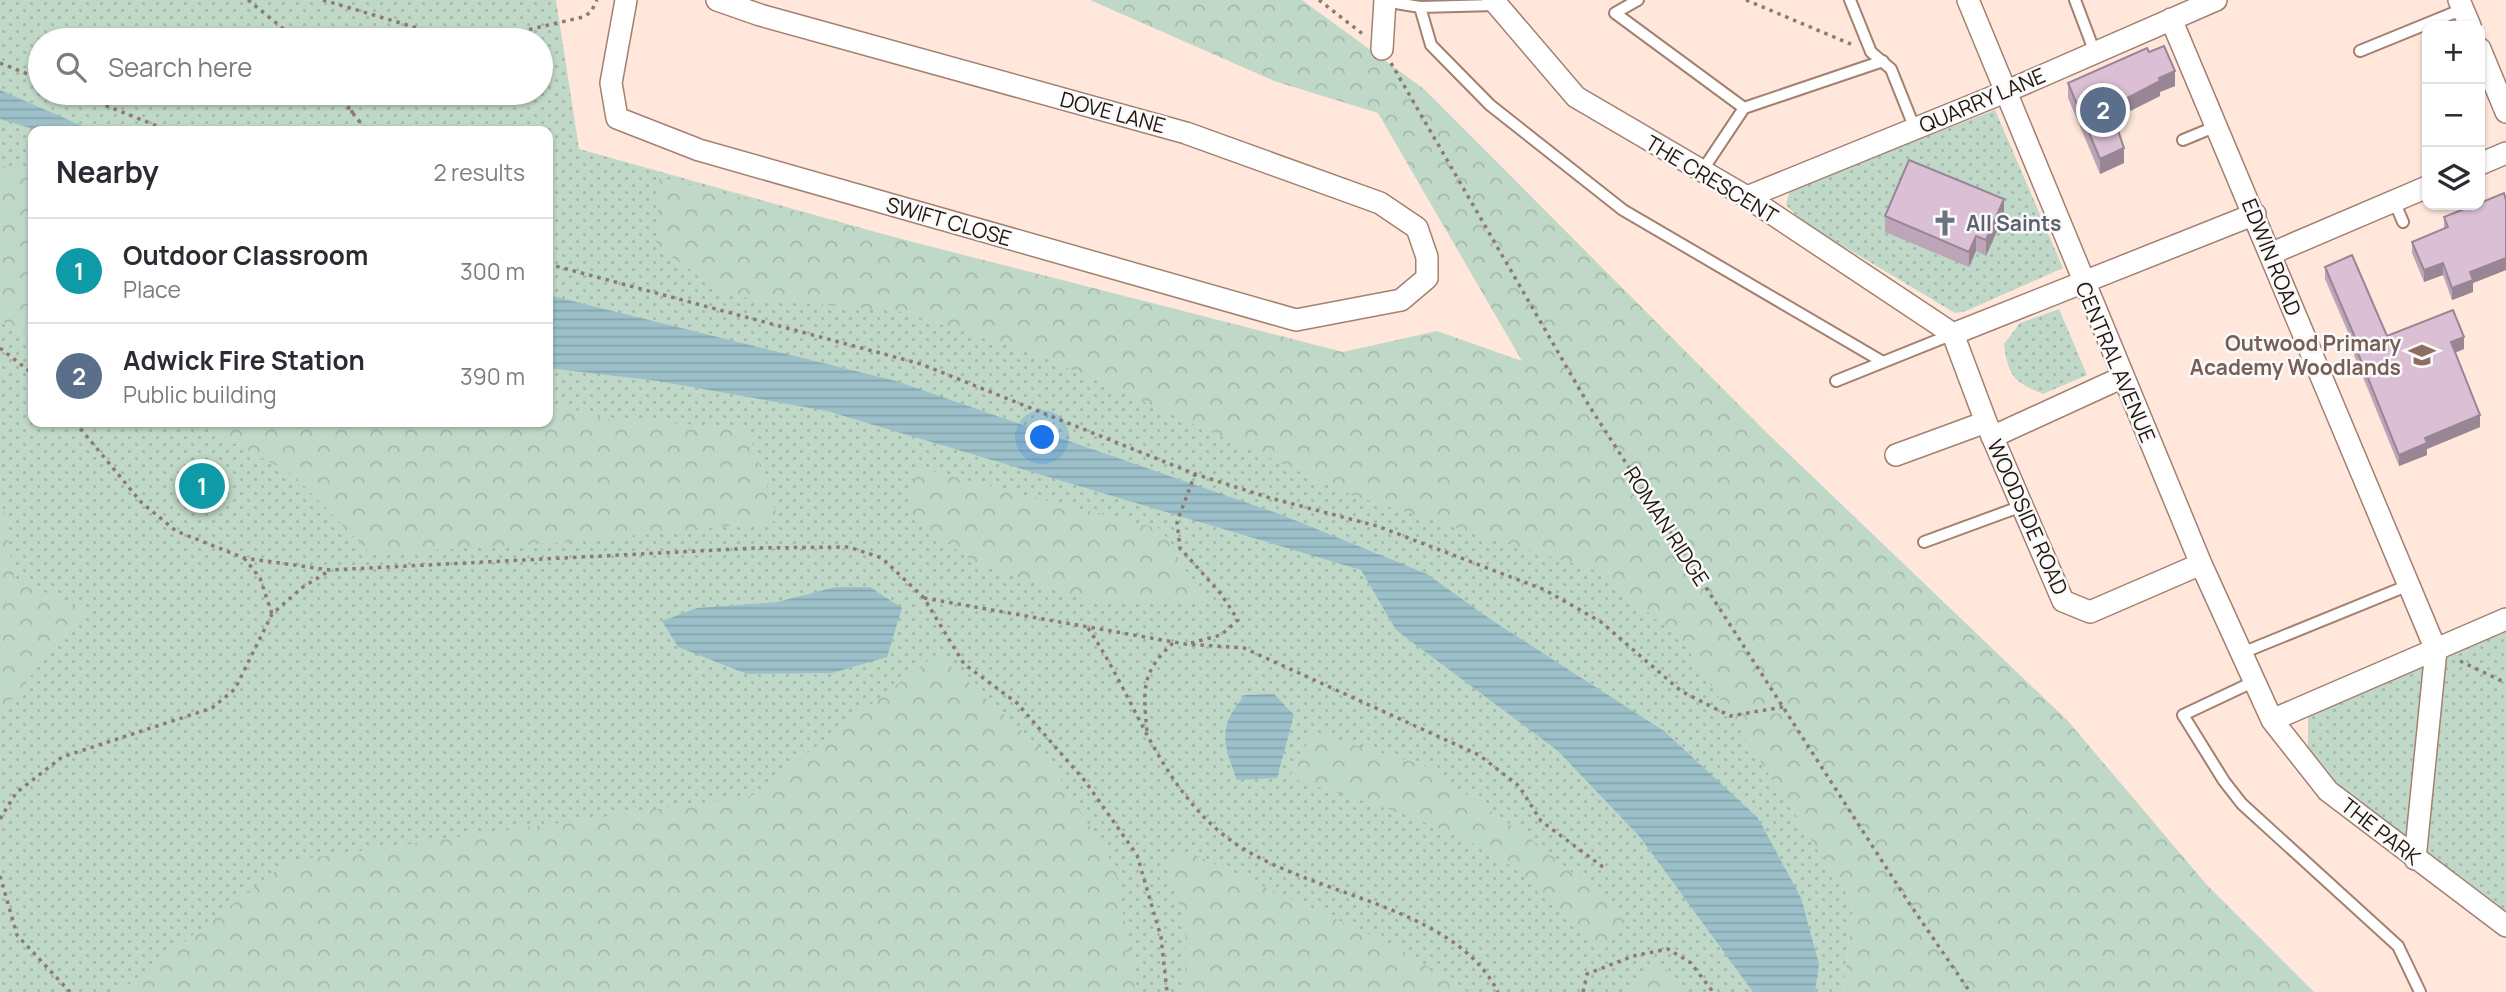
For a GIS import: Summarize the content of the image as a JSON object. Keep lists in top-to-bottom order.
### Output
{
  "streets": {
    "street": [
      "QUARRY LANE",
      "DOVE LANE",
      "THE CRESCENT",
      "SWIFT CLOSE",
      "EDWIN ROAD",
      "CENTRAL AVENUE",
      "WOODSIDE ROAD",
      "THE PARK"
    ],
    "path": ["ROMAN RIDGE"]
  },
  "crossings": [
    ["QUARRY LANE", "THE CRESCENT"],
    ["QUARRY LANE", "EDWIN ROAD"],
    ["QUARRY LANE", "CENTRAL AVENUE"],
    ["DOVE LANE", "SWIFT CLOSE"],
    ["THE CRESCENT", "WOODSIDE ROAD"],
    ["CENTRAL AVENUE", "WOODSIDE ROAD"],
    ["CENTRAL AVENUE", "THE PARK"]
  ],
  "places": {
    "church": ["All Saints"],
    "school or university": ["Outwood Primary Academy Woodlands"]
  },
  "page": {
    "map_buttons": ["+", "−"],
    "search": "Search here",
    "pins": ["2", "1"],
    "heading": ["Nearby", "2 results"],
    "list": [
      {
        "mark": "1",
        "name": "Outdoor Classroom",
        "note": "Place",
        "value": "300 m"
      },
      {
        "mark": "2",
        "name": "Adwick Fire Station",
        "note": "Public building",
        "value": "390 m"
      }
    ]
  }
}
